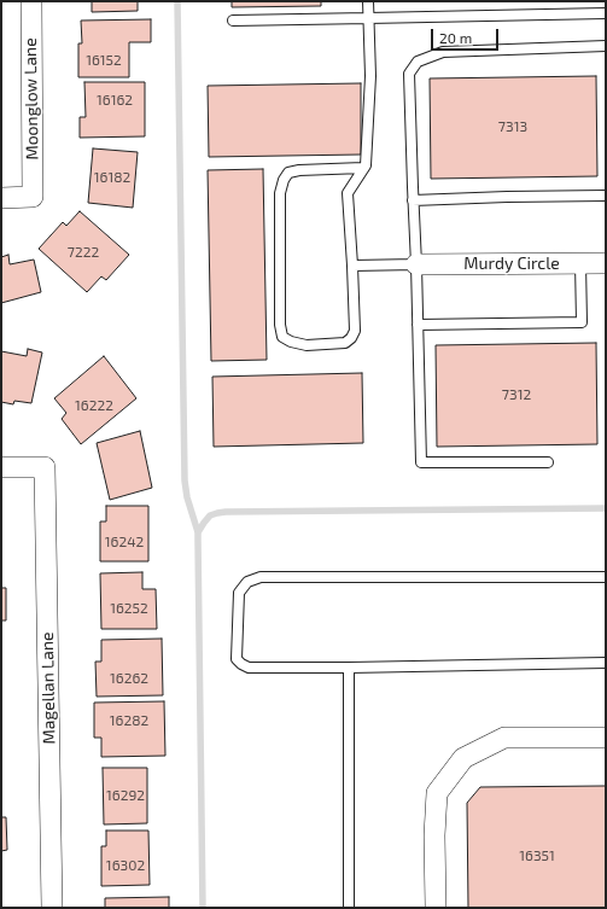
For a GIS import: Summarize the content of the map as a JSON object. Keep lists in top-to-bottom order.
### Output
{
  "streets": {
    "street": ["Moonglow Lane", "Murdy Circle", "Magellan Lane"]
  },
  "house_numbers": [
    "16152",
    "16162",
    "7313",
    "16182",
    "7222",
    "7312",
    "16222",
    "16242",
    "16252",
    "16262",
    "16282",
    "16292",
    "16351",
    "16302"
  ],
  "scale_bar": "20 m"
}
